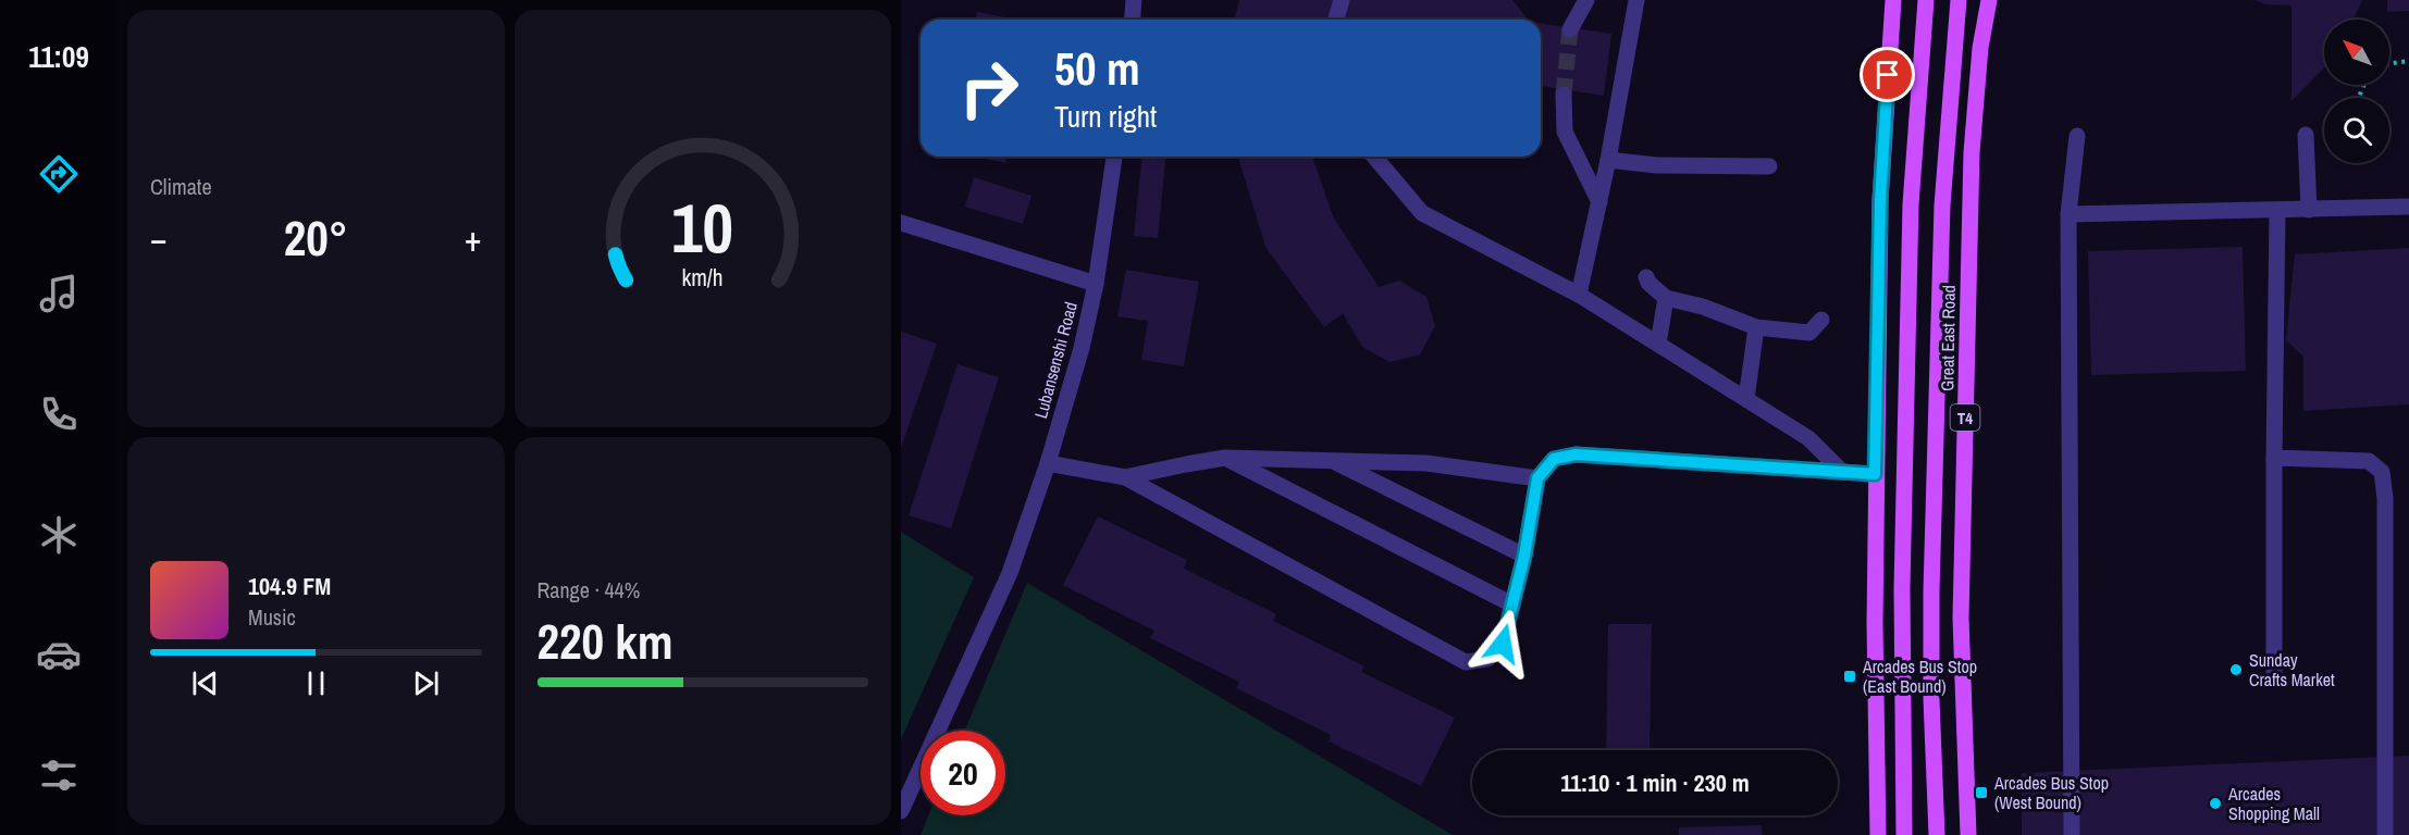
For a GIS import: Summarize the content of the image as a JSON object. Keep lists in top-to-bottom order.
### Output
{
  "streets": {
    "main road": ["Great East Road", "T4"],
    "street": ["Lubansenshi Road"]
  },
  "places": {
    "other": ["Sunday Crafts Market", "Arcades Shopping Mall"],
    "transit": ["Arcades Bus Stop (East Bound)", "Arcades Bus Stop (West Bound)"]
  },
  "north": "top left",
  "page": {
    "tabs": "11:09",
    "tile": [
      "Climate",
      ["Range · 44%", "220 km"]
    ],
    "turn": ["50 m", "Turn right"],
    "heat": ["−", "20°", "+"],
    "song": ["104.9 FM", "Music"],
    "limit": "20",
    "trip": "11:10 · 1 min · 230 m",
    "gauge": ["10", "km/h"]
  }
}
